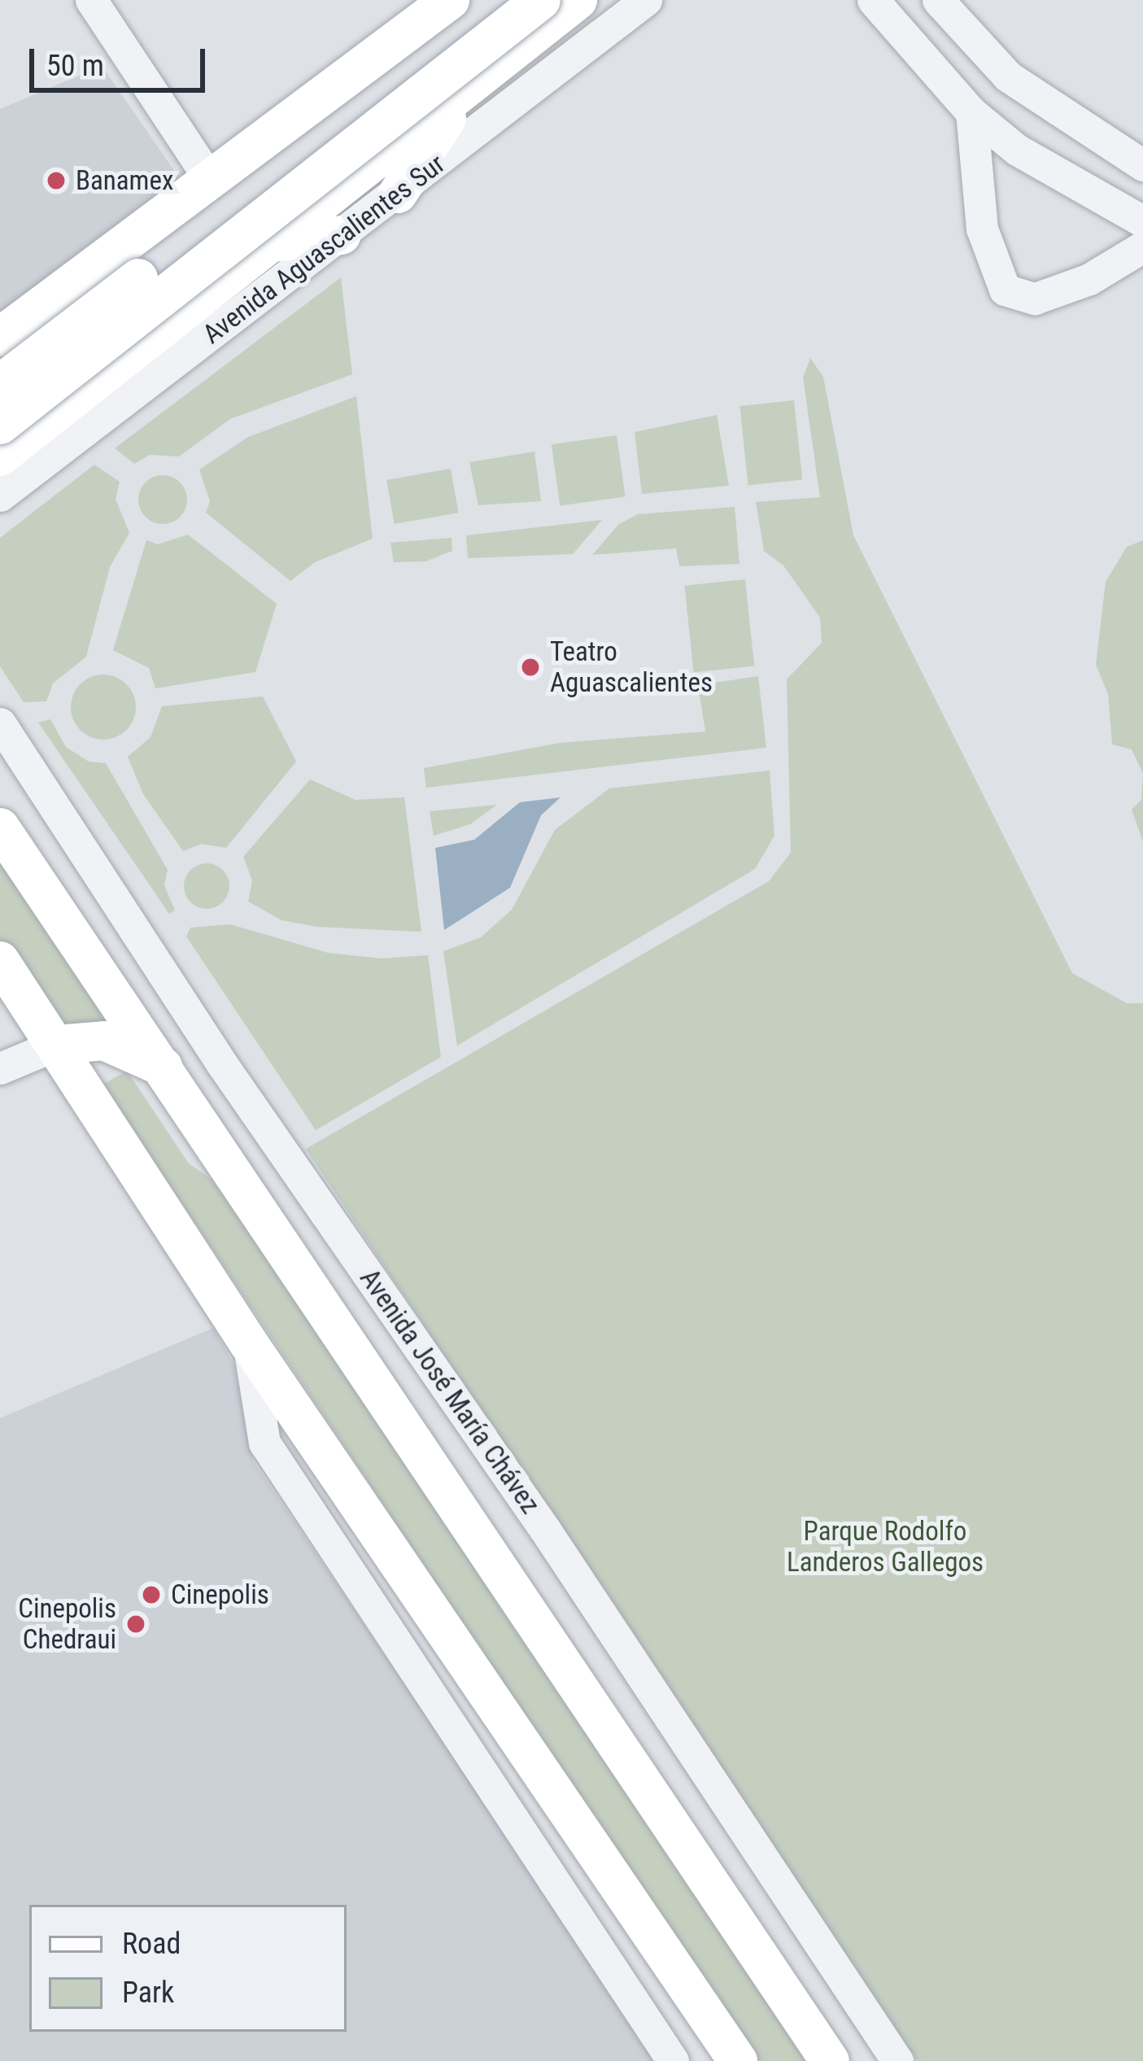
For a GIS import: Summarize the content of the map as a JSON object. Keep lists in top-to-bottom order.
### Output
{
  "streets": {
    "main road": ["Avenida Aguascalientes Sur", "Avenida José María Chávez"]
  },
  "parks": ["Parque Rodolfo Landeros Gallegos"],
  "places": [
    "Banamex",
    "Teatro Aguascalientes",
    "Cinepolis",
    "Cinepolis Chedraui"
  ],
  "legend": ["Road", "Park"],
  "scale_bar": "50 m"
}
